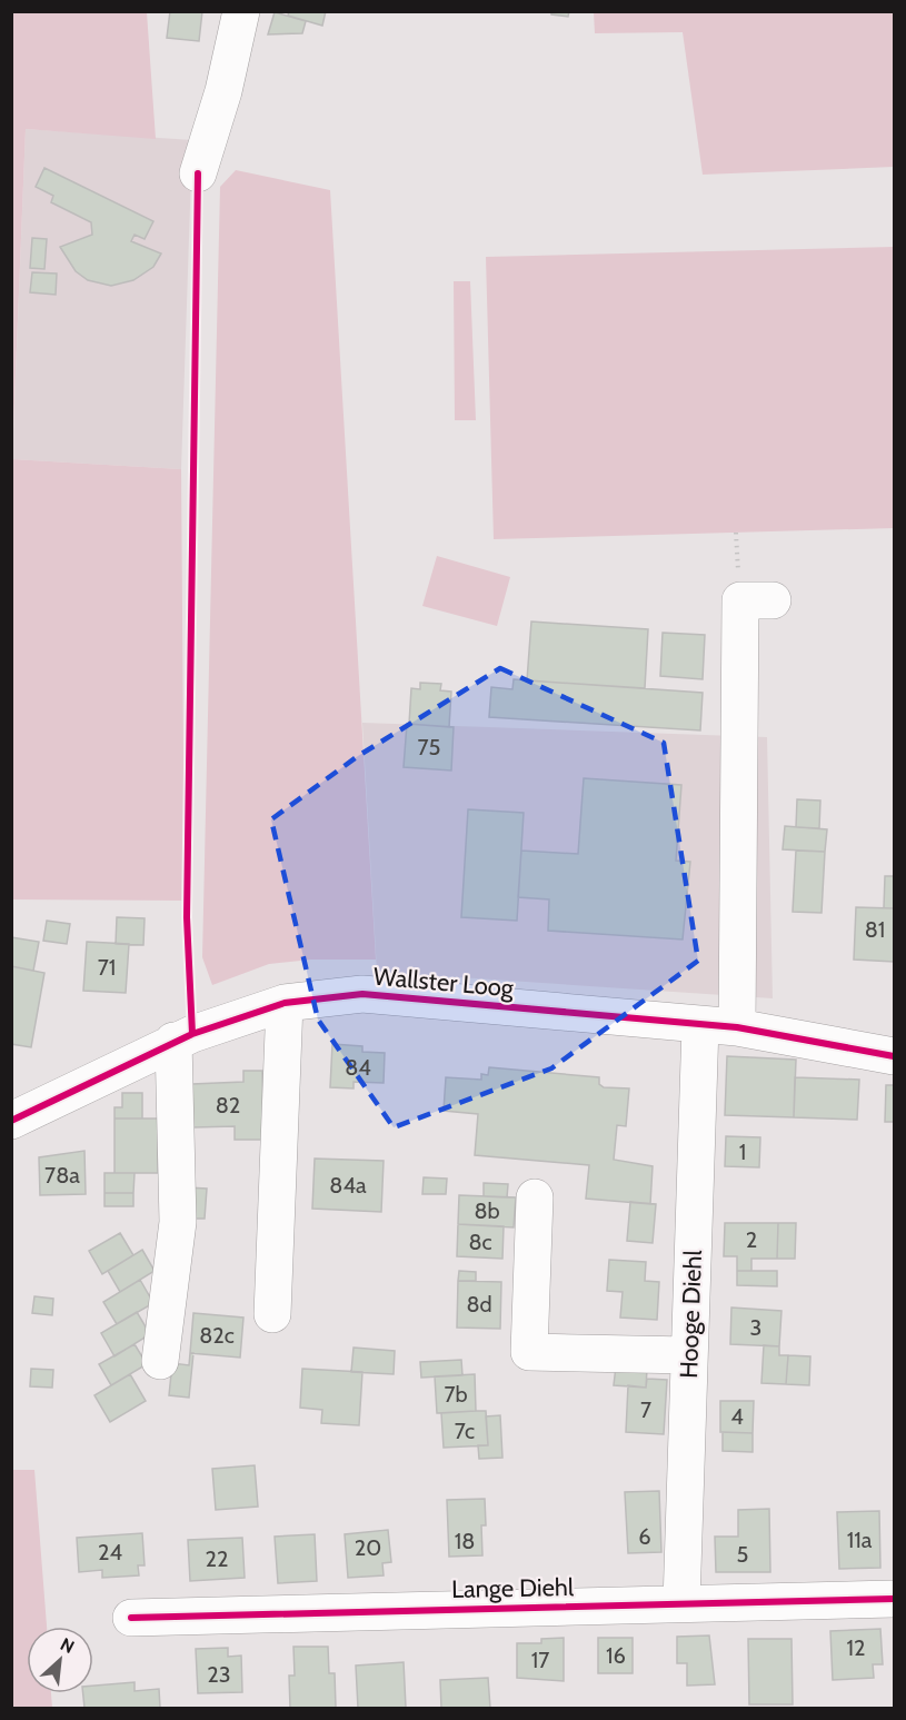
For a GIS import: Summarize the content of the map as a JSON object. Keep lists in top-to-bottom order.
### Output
{
  "streets": {
    "street": ["Wallster Loog", "Hooge Diehl", "Lange Diehl"]
  },
  "crossings": [
    ["Wallster Loog", "Hooge Diehl"],
    ["Hooge Diehl", "Lange Diehl"]
  ],
  "house_numbers": [
    "75",
    "81",
    "71",
    "84",
    "82",
    "1",
    "78a",
    "84a",
    "8b",
    "2",
    "8c",
    "8d",
    "3",
    "82c",
    "7b",
    "7",
    "4",
    "7c",
    "6",
    "11a",
    "18",
    "20",
    "24",
    "5",
    "22",
    "12",
    "16",
    "17",
    "23"
  ],
  "north": "top right"
}
